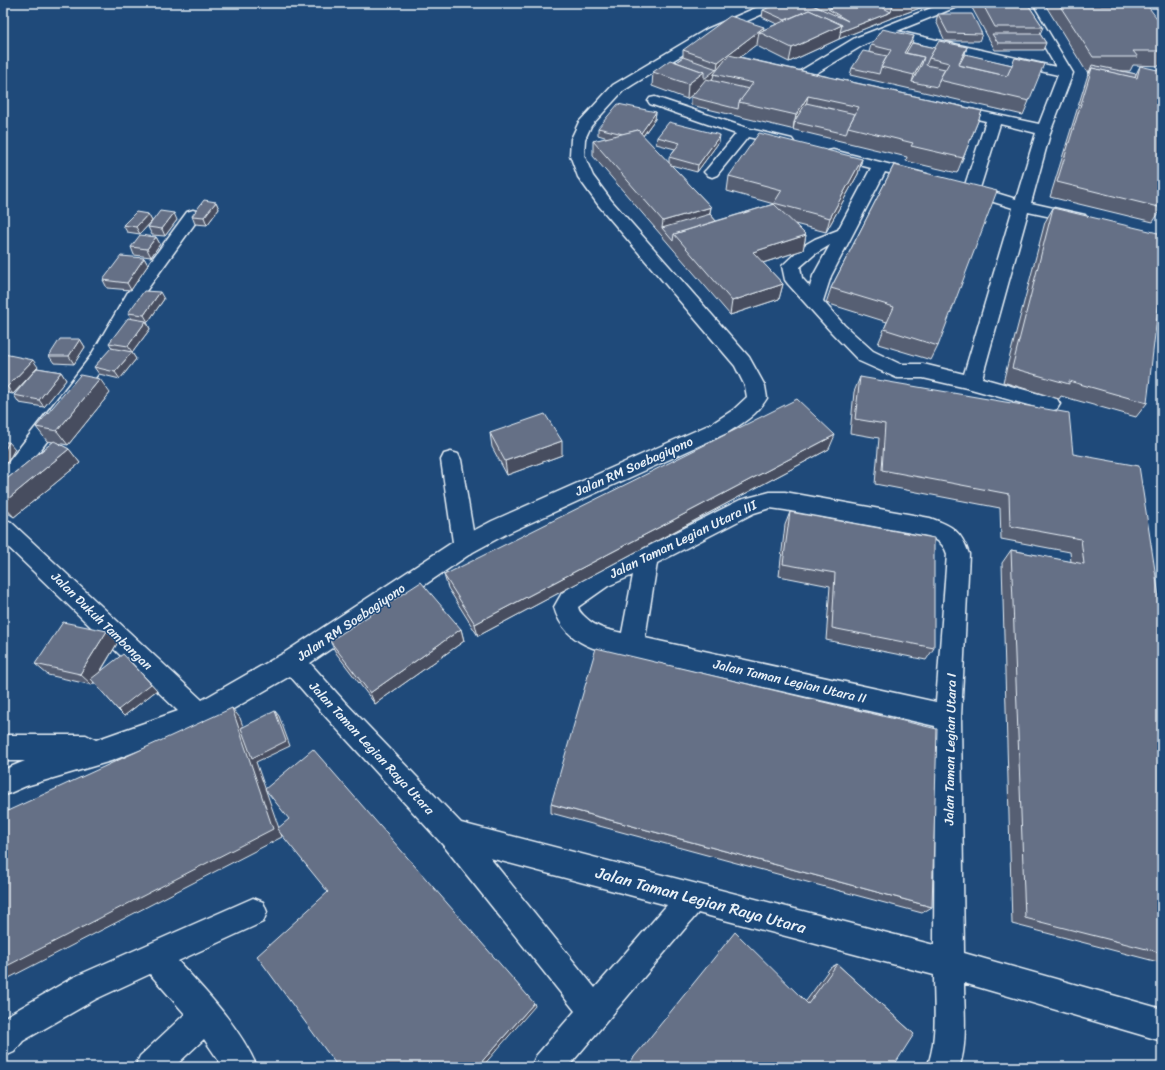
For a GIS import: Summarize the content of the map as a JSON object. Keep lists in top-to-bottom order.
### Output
{
  "streets": {
    "street": [
      "Jalan RM Soebagiyono",
      "Jalan Taman Legian Utara III",
      "Jalan Dukuh Tambangan",
      "Jalan Taman Legian Utara II",
      "Jalan Taman Legian Raya Utara",
      "Jalan Taman Legian Utara I"
    ]
  },
  "crossings": [
    ["Jalan RM Soebagiyono", "Jalan Dukuh Tambangan"],
    ["Jalan RM Soebagiyono", "Jalan Taman Legian Raya Utara"],
    ["Jalan Taman Legian Utara III", "Jalan Taman Legian Utara II"],
    ["Jalan Taman Legian Utara III", "Jalan Taman Legian Utara I"],
    ["Jalan Taman Legian Utara II", "Jalan Taman Legian Utara I"],
    ["Jalan Taman Legian Raya Utara", "Jalan Taman Legian Utara I"]
  ]
}
